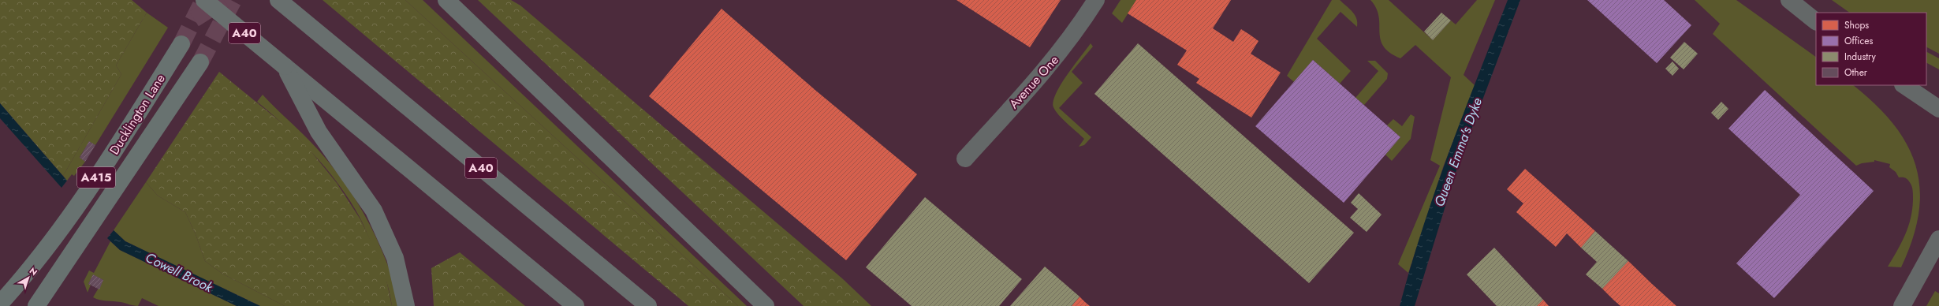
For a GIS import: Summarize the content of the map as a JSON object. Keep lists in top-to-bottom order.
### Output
{
  "streets": {
    "highway": ["A40"],
    "main road": ["Ducklington Lane", "A415"],
    "street": ["Avenue One"]
  },
  "water": ["Queen Emma's Dyke", "Cowell Brook"],
  "legend": [
    "Shops",
    "Offices",
    "Industry",
    "Other"
  ],
  "north": "top right"
}
